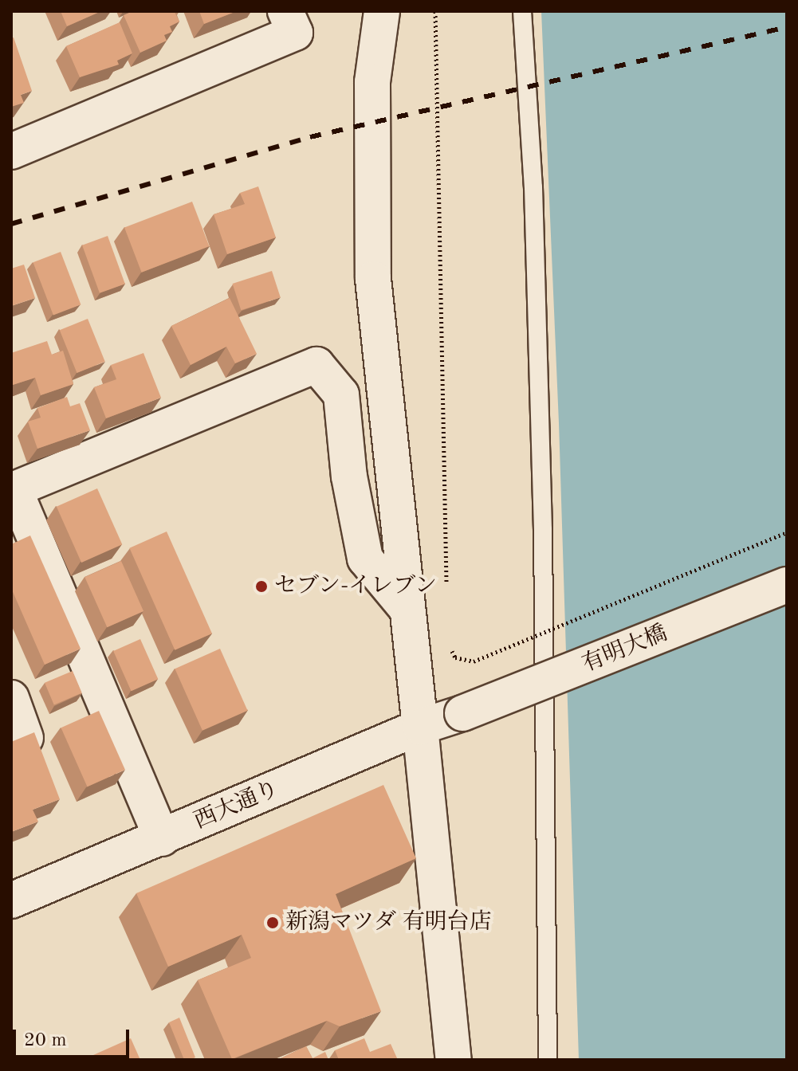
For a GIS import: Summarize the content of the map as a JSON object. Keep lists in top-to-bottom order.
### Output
{
  "streets": {
    "street": ["有明大橋", "西大通り"]
  },
  "crossings": [
    ["有明大橋", "西大通り"]
  ],
  "places": ["セブン-イレブン", "新潟マツダ 有明台店"],
  "scale_bar": "20 m"
}
